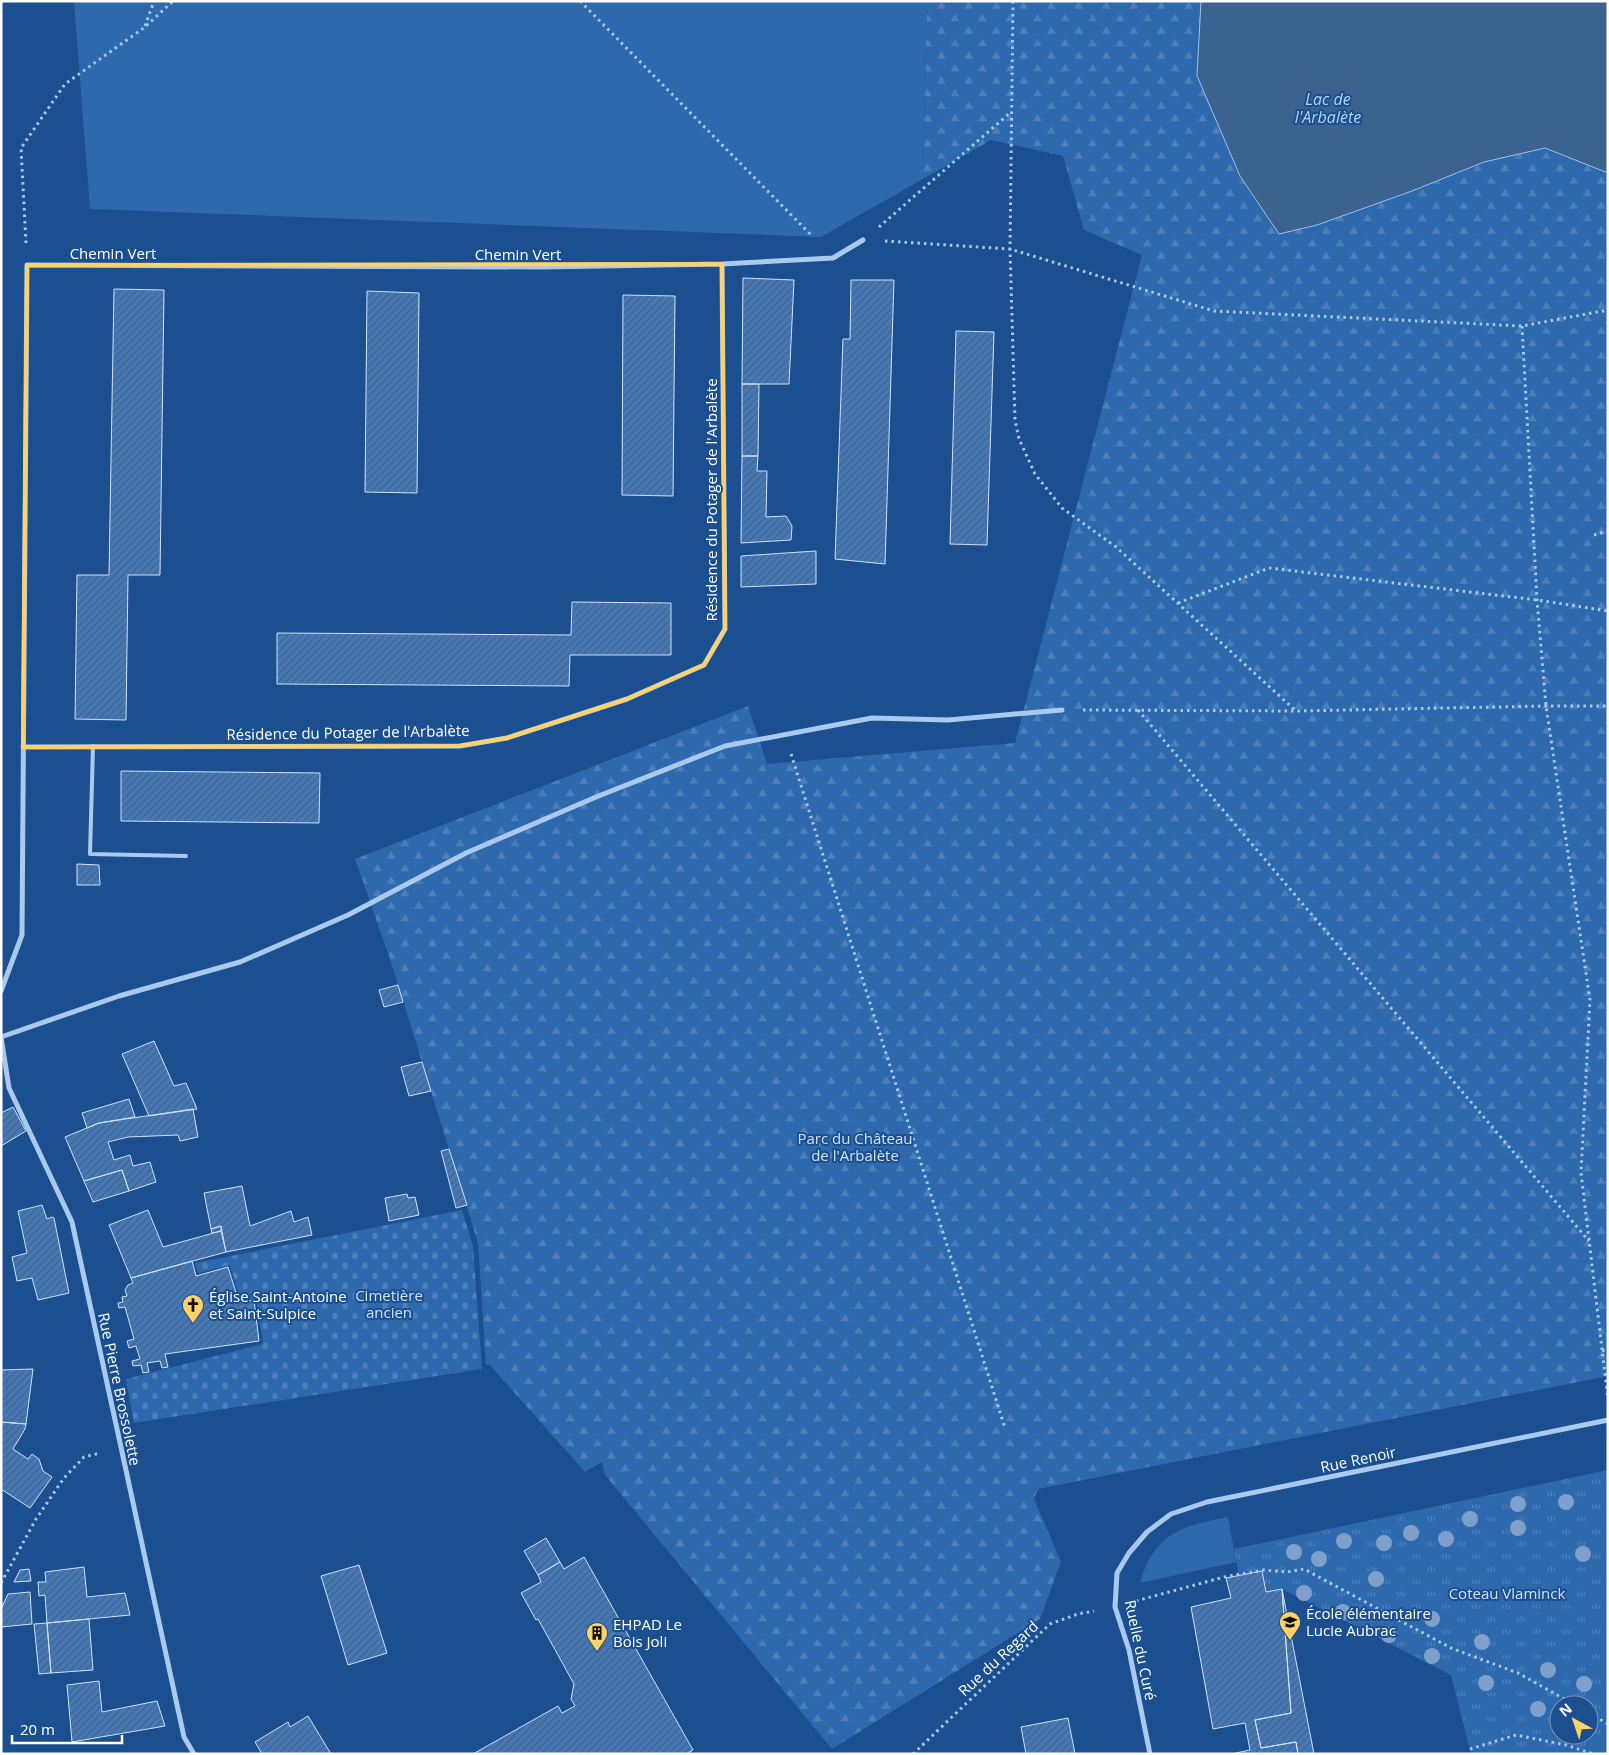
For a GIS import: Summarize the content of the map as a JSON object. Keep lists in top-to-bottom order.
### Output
{
  "streets": {
    "street": [
      "Chemin Vert",
      "Résidence du Potager de l'Arbalète",
      "Rue Pierre Brossolette",
      "Rue Renoir",
      "Ruelle du Curé"
    ],
    "path": ["Rue du Regard"]
  },
  "crossings": [
    ["Chemin Vert", "Résidence du Potager de l'Arbalète"],
    ["Rue Renoir", "Ruelle du Curé"],
    ["Ruelle du Curé", "Rue du Regard"]
  ],
  "water": ["Lac de l'Arbalète"],
  "parks": ["Parc du Château de l'Arbalète", "Cimetière ancien", "Coteau Vlaminck"],
  "places": {
    "church": ["Église Saint-Antoine et Saint-Sulpice"],
    "school or university": ["École élémentaire Lucie Aubrac"],
    "building": ["EHPAD Le Bois Joli"]
  },
  "scale_bar": "20 m",
  "north": "top left"
}
